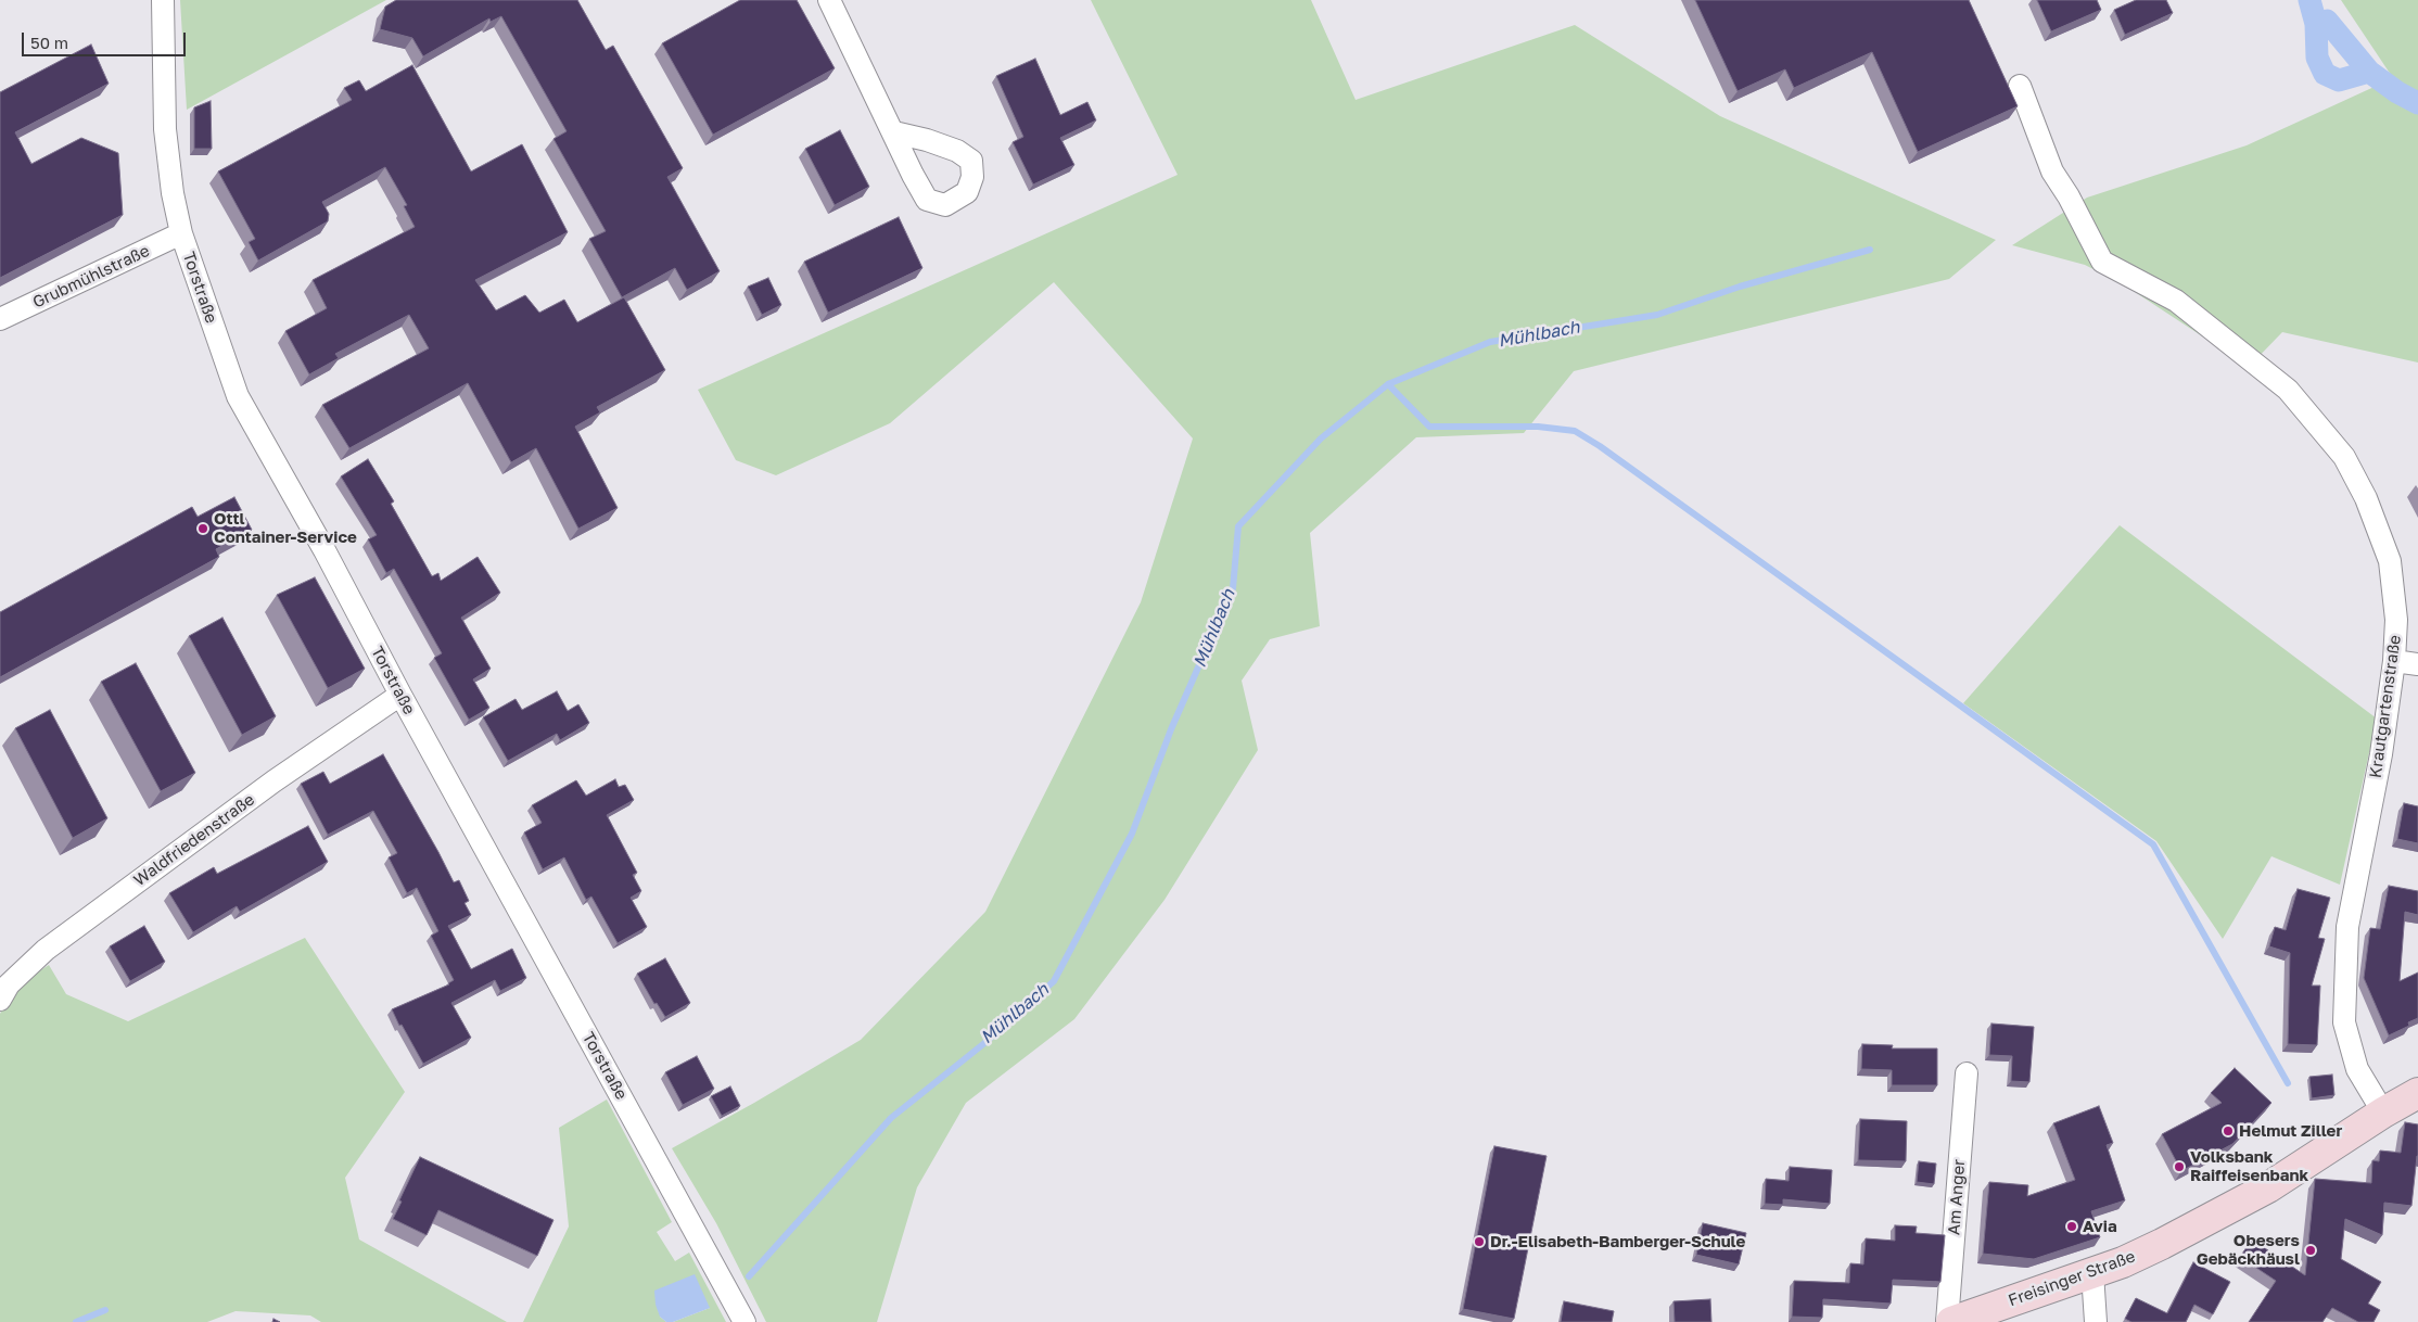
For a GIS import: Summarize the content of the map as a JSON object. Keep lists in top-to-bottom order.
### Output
{
  "streets": {
    "main road": ["Freisinger Straße"],
    "street": [
      "Grubmühlstraße",
      "Torstraße",
      "Krautgartenstraße",
      "Waldfriedenstraße",
      "Am Anger"
    ]
  },
  "crossings": [
    ["Grubmühlstraße", "Torstraße"],
    ["Torstraße", "Waldfriedenstraße"],
    ["Krautgartenstraße", "Freisinger Straße"],
    ["Am Anger", "Freisinger Straße"]
  ],
  "water": ["Mühlbach"],
  "places": [
    "Ottl Container-Service",
    "Helmut Ziller",
    "Volksbank Raiffeisenbank",
    "Avia",
    "Dr.-Elisabeth-Bamberger-Schule",
    "Obesers Gebäckhäusl"
  ],
  "scale_bar": "50 m"
}
